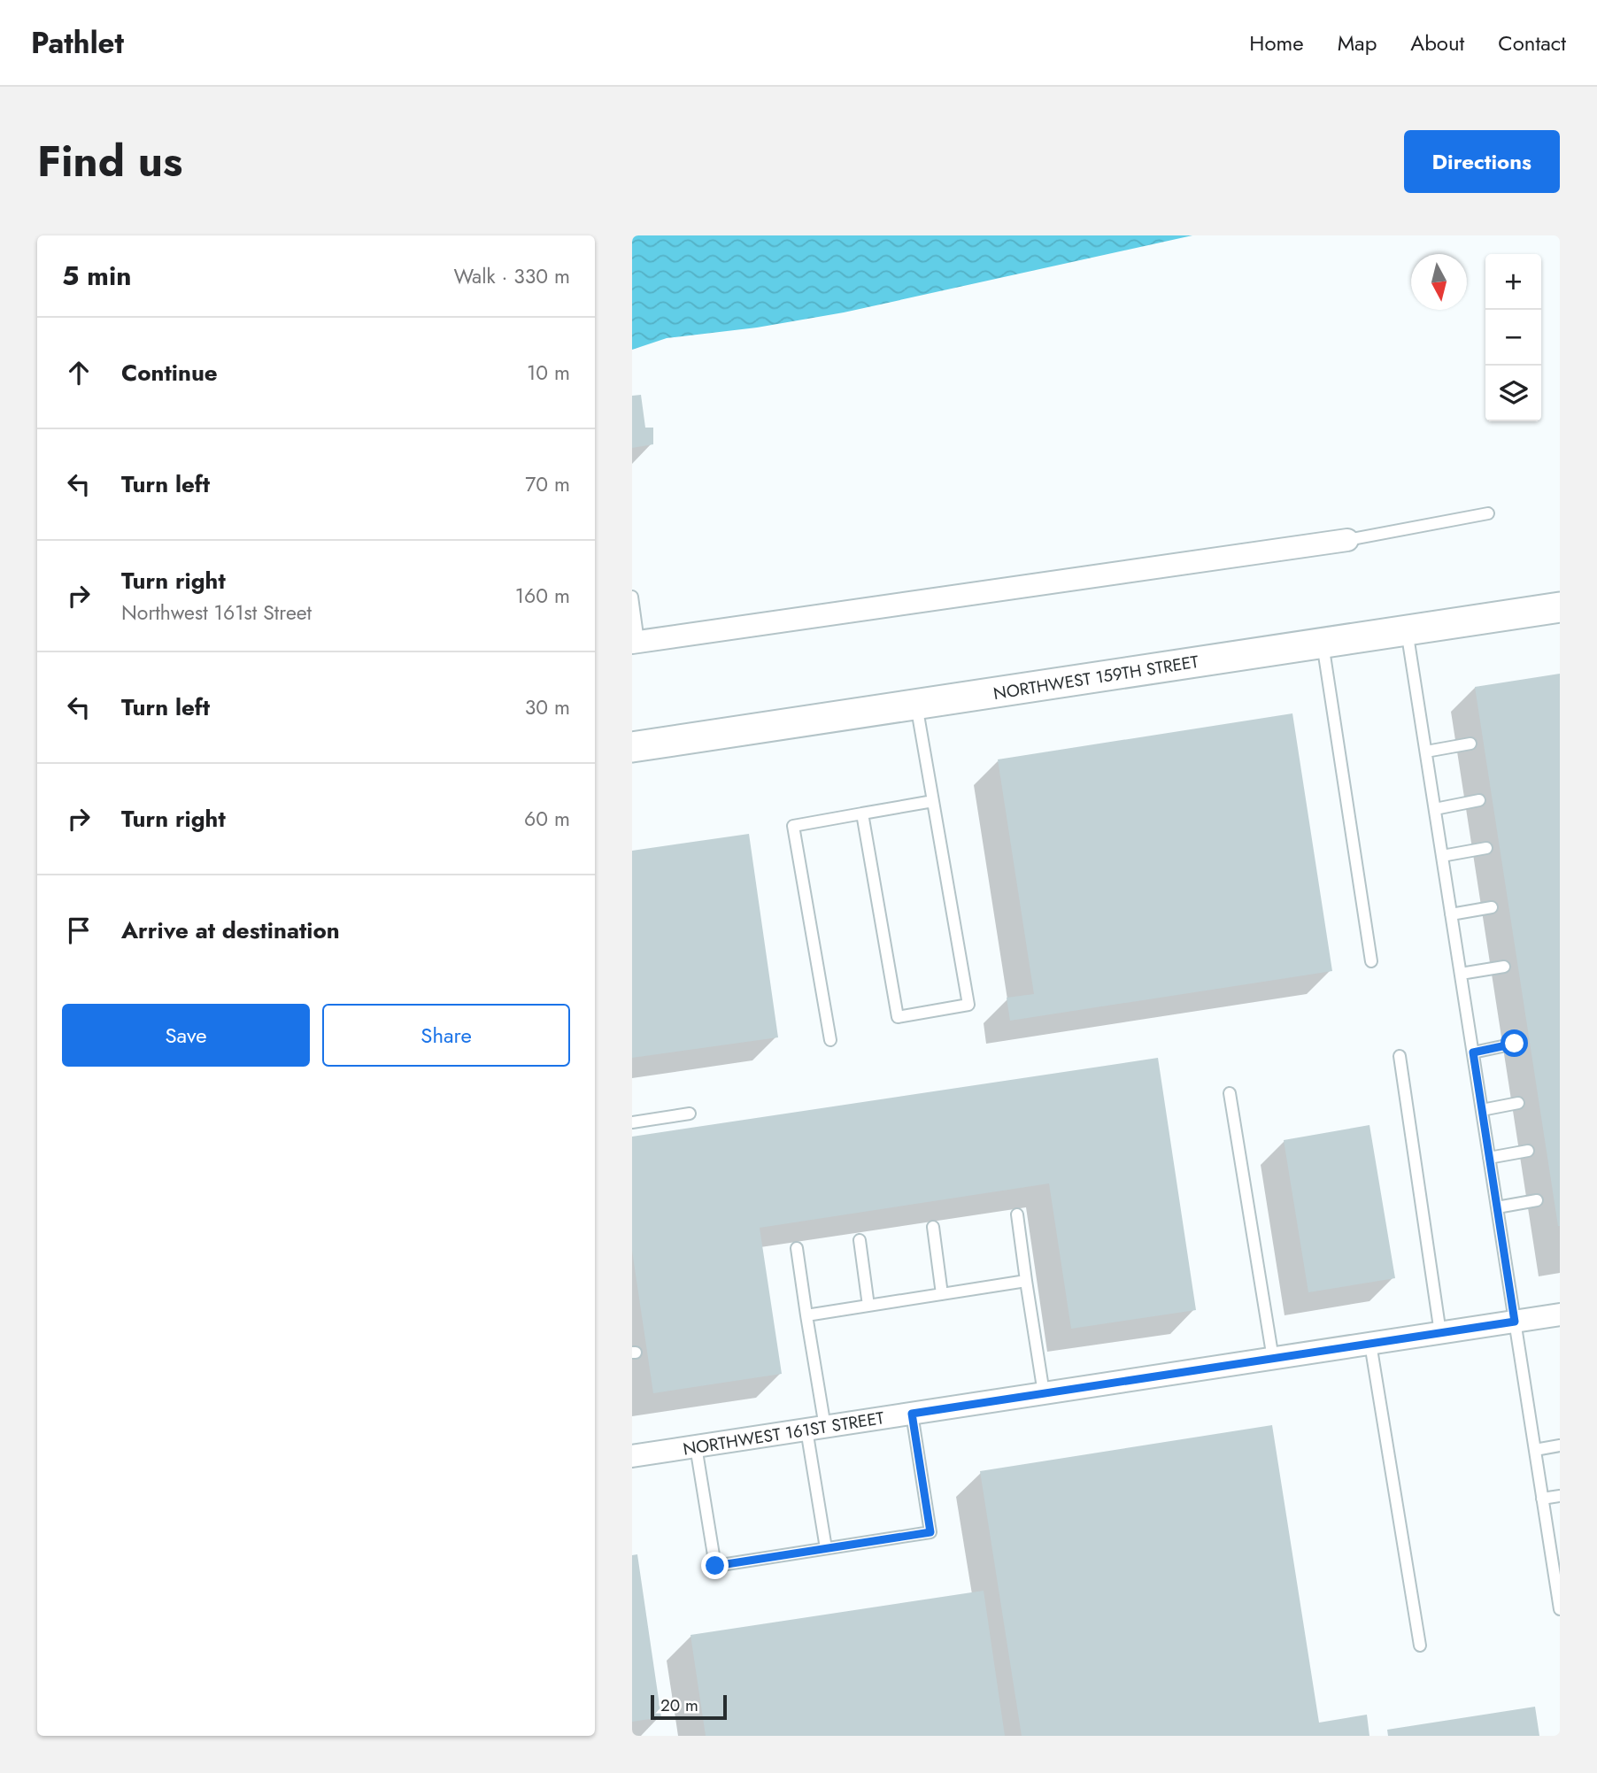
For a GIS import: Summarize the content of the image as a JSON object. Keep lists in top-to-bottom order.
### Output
{
  "streets": {
    "street": ["NORTHWEST 159TH STREET", "NORTHWEST 161ST STREET"]
  },
  "scale_bar": "20 m",
  "north": "bottom",
  "page": {
    "header": "Pathlet",
    "nav": [
      "Home",
      "Map",
      "About",
      "Contact"
    ],
    "title": "Find us",
    "buttons": [
      "Directions",
      ["Save", "Share"]
    ],
    "heading": ["5 min", "Walk · 330 m"],
    "map_buttons": ["+", "−"],
    "list": [
      ["Continue", "10 m"],
      ["Turn left", "70 m"],
      ["Turn right", "Northwest 161st Street", "160 m"],
      ["Turn left", "30 m"],
      ["Turn right", "60 m"],
      "Arrive at destination"
    ],
    "scale": "20 m"
  }
}
